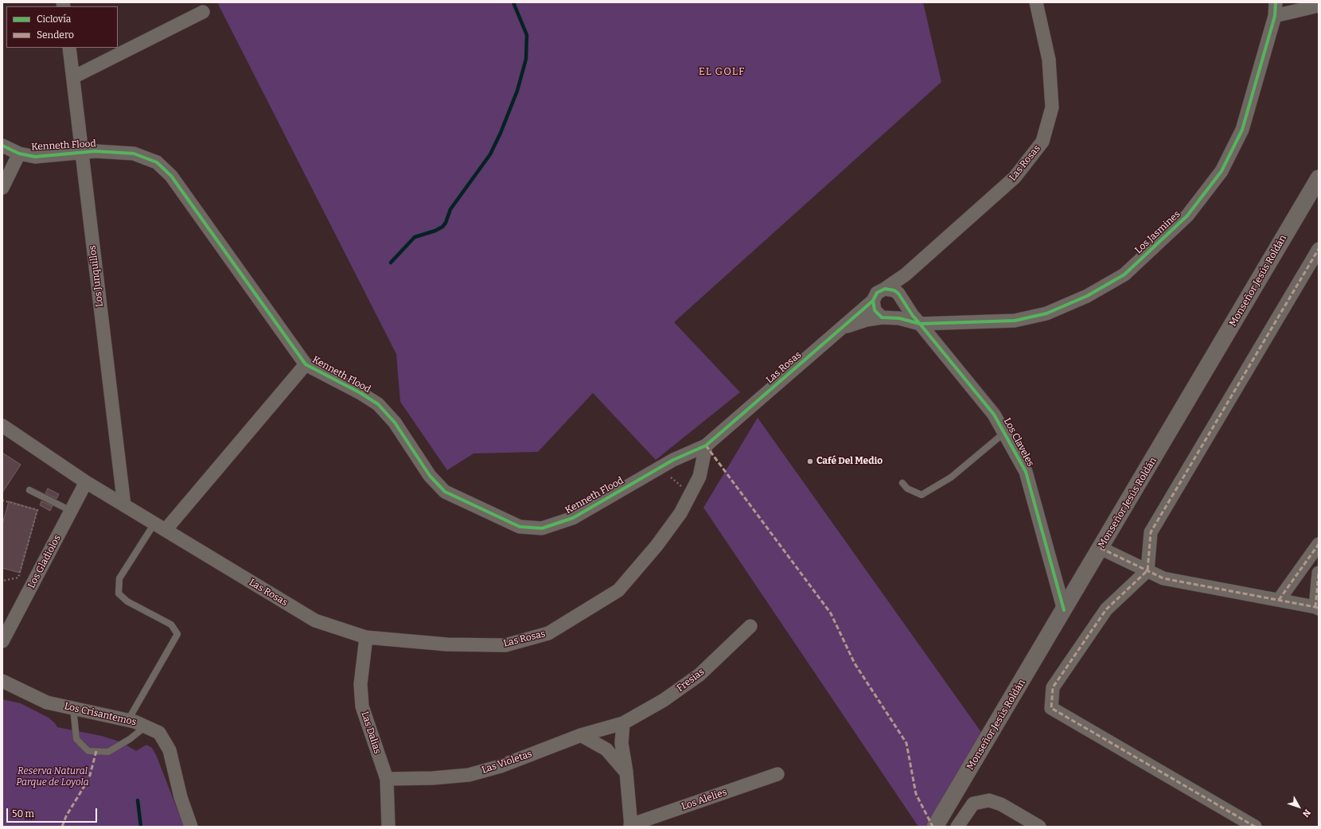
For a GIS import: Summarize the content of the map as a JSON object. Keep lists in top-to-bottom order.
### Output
{
  "streets": {
    "street": [
      "Kenneth Flood",
      "Las Rosas",
      "Los Jasmines",
      "Los Junquillos",
      "Monseñor Jesús Roldán",
      "Los Claveles",
      "Los Gladiolos",
      "Fresias",
      "Los Crisantemos",
      "Las Dalias",
      "Las Violetas",
      "Los Alelies"
    ]
  },
  "crossings": [
    ["Kenneth Flood", "Las Rosas"],
    ["Kenneth Flood", "Los Junquillos"],
    ["Las Rosas", "Los Junquillos"],
    ["Las Rosas", "Los Claveles"],
    ["Las Rosas", "Los Gladiolos"],
    ["Las Rosas", "Las Dalias"],
    ["Los Jasmines", "Los Claveles"],
    ["Monseñor Jesús Roldán", "Los Claveles"],
    ["Fresias", "Las Violetas"],
    ["Las Dalias", "Las Violetas"]
  ],
  "districts": ["EL GOLF"],
  "parks": ["Reserva Natural Parque de Loyola"],
  "places": ["Café Del Medio"],
  "legend": ["Ciclovía", "Sendero"],
  "scale_bar": "50 m",
  "north": "bottom right"
}
